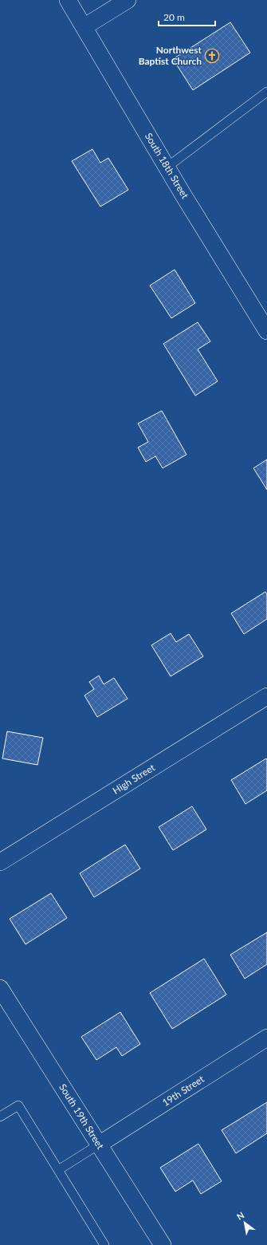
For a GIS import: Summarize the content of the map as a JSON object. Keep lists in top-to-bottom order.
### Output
{
  "streets": {
    "street": [
      "South 18th Street",
      "High Street",
      "19th Street",
      "South 19th Street"
    ]
  },
  "crossings": [
    ["19th Street", "South 19th Street"]
  ],
  "places": {
    "church": ["Northwest Baptist Church"]
  },
  "scale_bar": "20 m",
  "north": "top left"
}
